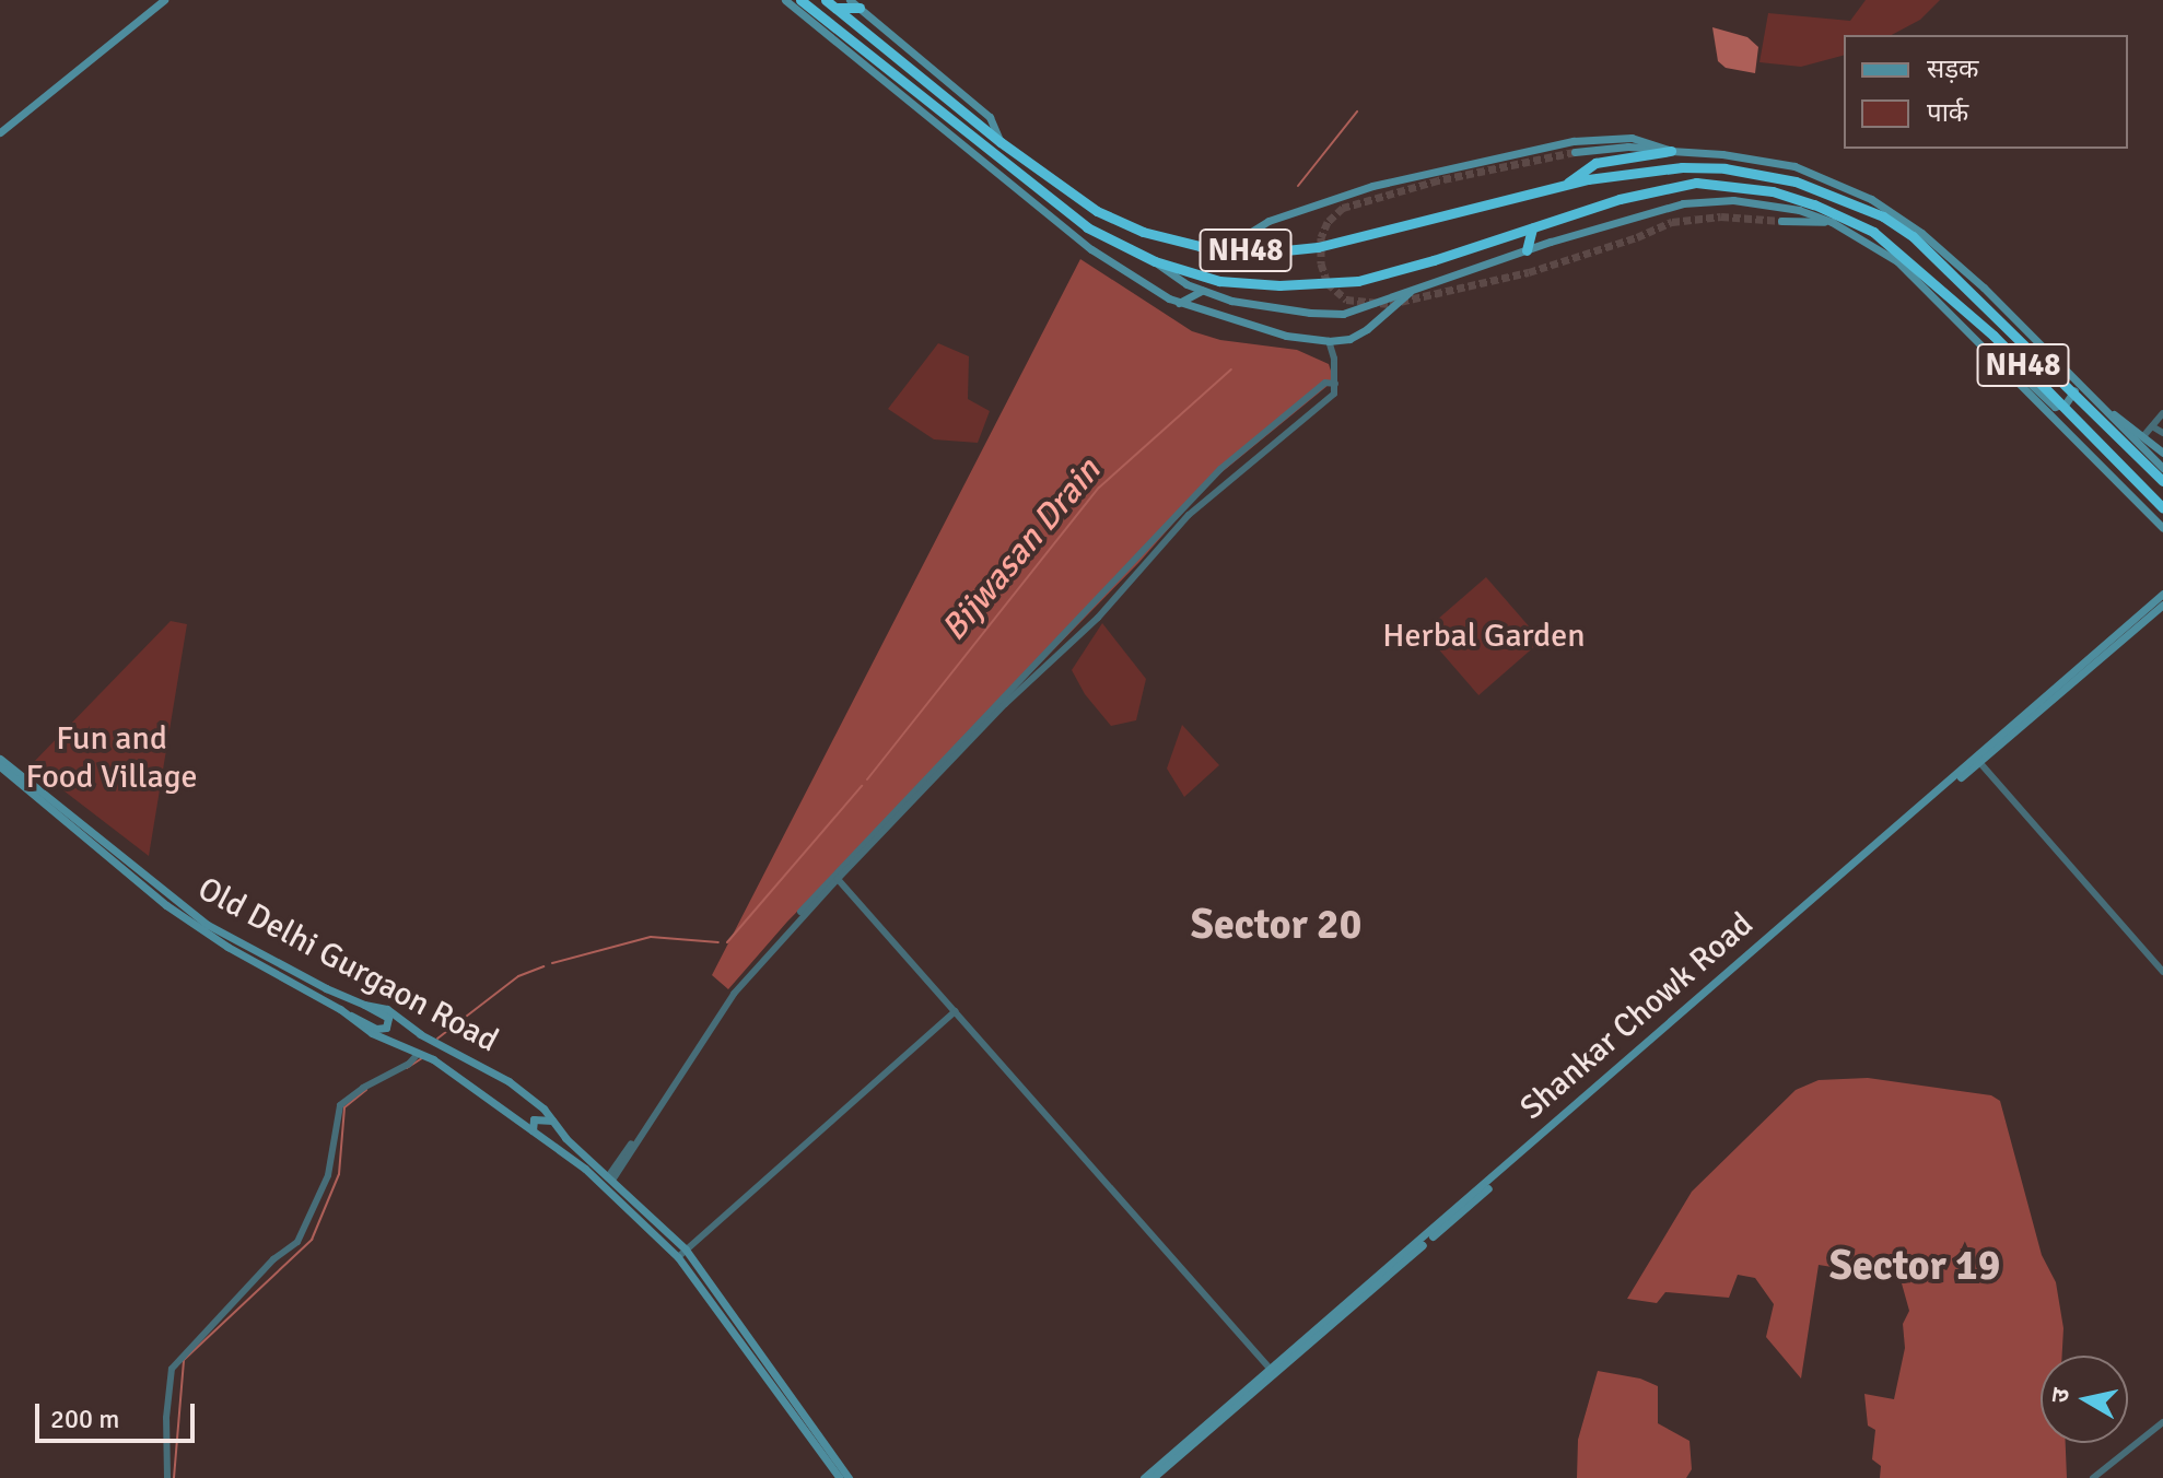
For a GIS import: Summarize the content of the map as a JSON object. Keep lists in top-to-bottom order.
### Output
{
  "streets": {
    "highway": ["NH48"],
    "main road": ["Old Delhi Gurgaon Road", "Shankar Chowk Road"]
  },
  "districts": ["Sector 20", "Sector 19"],
  "water": ["Bijwasan Drain"],
  "parks": ["Herbal Garden", "Fun and Food Village"],
  "legend": ["सड़क", "पार्क"],
  "scale_bar": "200 m",
  "north": "left"
}
